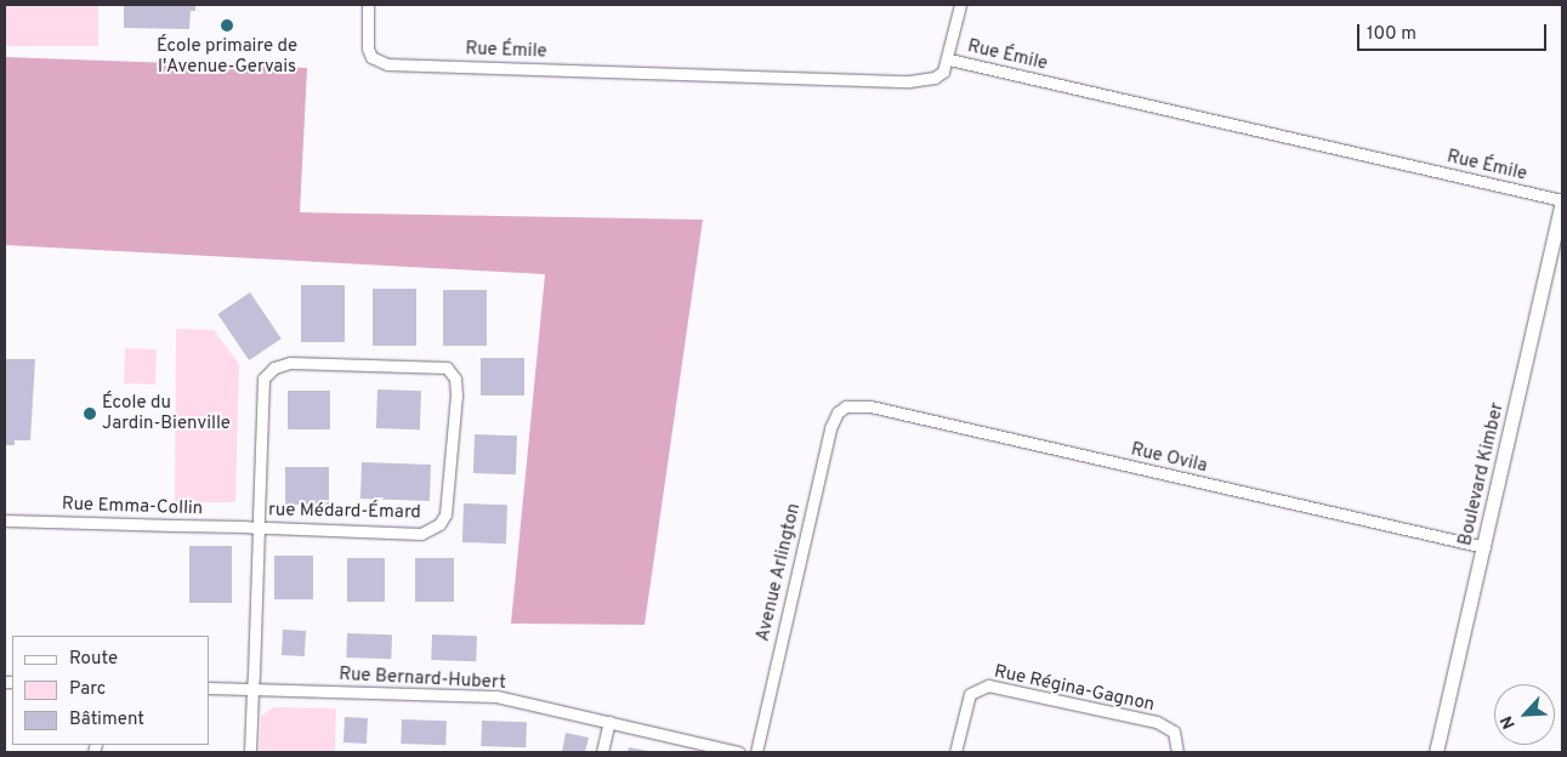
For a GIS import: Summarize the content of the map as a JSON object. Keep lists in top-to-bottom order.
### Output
{
  "streets": {
    "street": [
      "Rue Émile",
      "Rue Ovila",
      "Boulevard Kimber",
      "Rue Emma-Collin",
      "rue Médard-Émard",
      "Avenue Arlington",
      "Rue Bernard-Hubert",
      "Rue Régina-Gagnon"
    ]
  },
  "crossings": [
    ["Rue Émile", "Boulevard Kimber"],
    ["Rue Ovila", "Boulevard Kimber"],
    ["Rue Ovila", "Avenue Arlington"],
    ["Rue Emma-Collin", "rue Médard-Émard"],
    ["rue Médard-Émard", "Rue Bernard-Hubert"]
  ],
  "places": ["École primaire de l'Avenue-Gervais", "École du Jardin-Bienville"],
  "legend": ["Route", "Parc", "Bâtiment"],
  "scale_bar": "100 m",
  "north": "bottom left"
}
